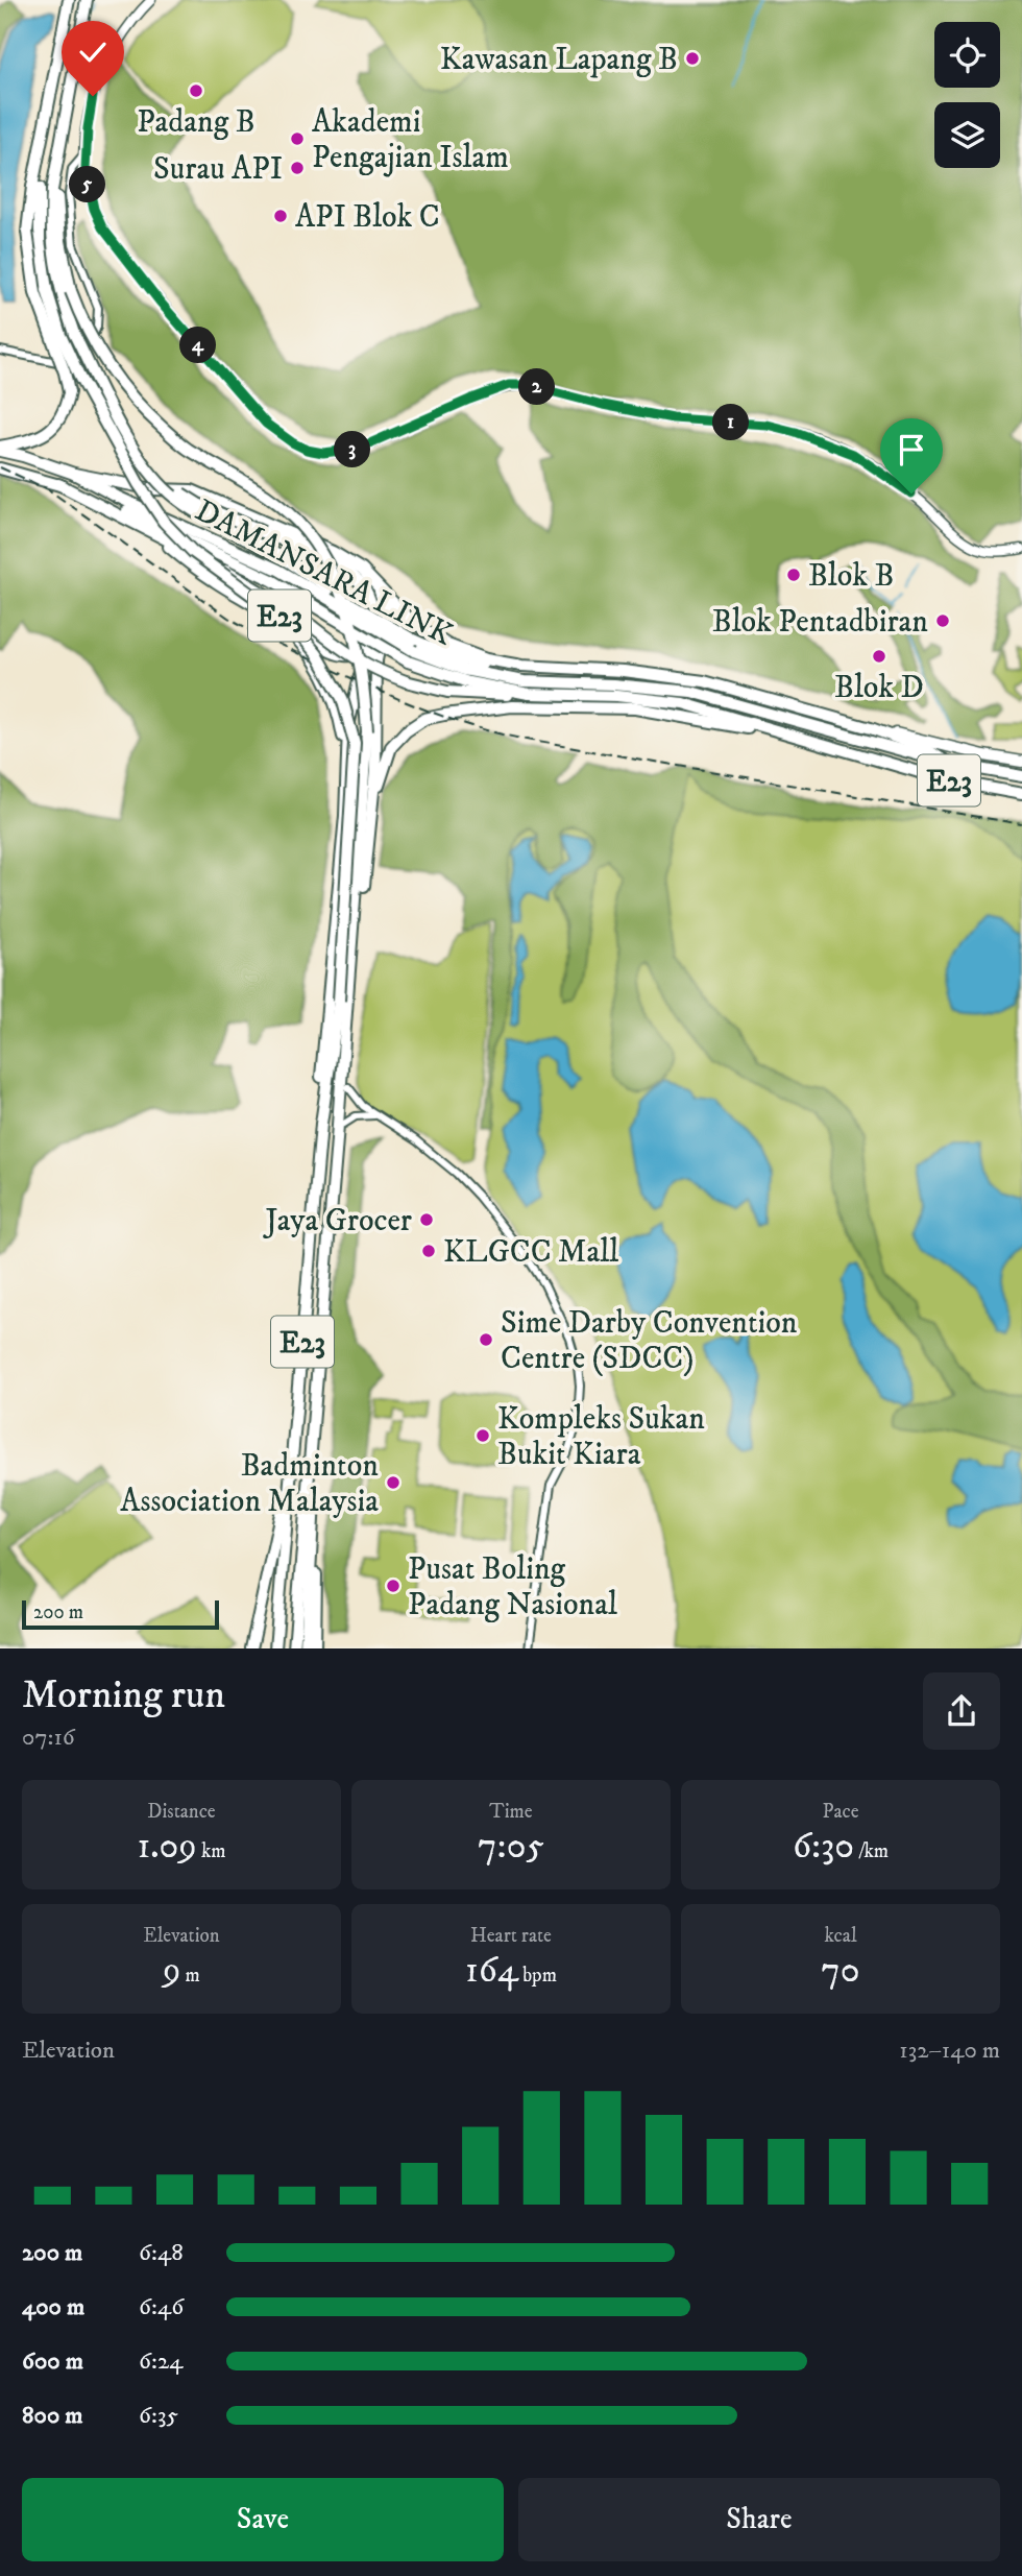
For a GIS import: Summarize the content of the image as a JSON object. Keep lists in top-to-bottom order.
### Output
{
  "streets": {
    "highway": ["DAMANSARA LINK", "E23"]
  },
  "places": [
    "Kawasan Lapang B",
    "Padang B",
    "Akademi Pengajian Islam",
    "Surau API",
    "API Blok C",
    "Blok B",
    "Blok Pentadbiran",
    "Blok D",
    "Jaya Grocer",
    "KLGCC Mall",
    "Sime Darby Convention Centre (SDCC)",
    "Kompleks Sukan Bukit Kiara",
    "Badminton Association Malaysia",
    "Pusat Boling Padang Nasional"
  ],
  "scale_bar": "200 m",
  "page": {
    "pins": [
      "5",
      "4",
      "2",
      "1",
      "3"
    ],
    "scale": "200 m",
    "heading": ["Morning run", "07:16"],
    "stats": [
      ["Distance", "1.09 km"],
      ["Time", "7:05"],
      ["Pace", "6:30 /km"],
      ["Elevation", "9 m"],
      ["Heart rate", "164 bpm"],
      ["kcal", "70"]
    ],
    "chart": ["Elevation", "132–140 m"],
    "list": [
      {
        "name": "200 m",
        "note": "6:48"
      },
      {
        "name": "400 m",
        "note": "6:46"
      },
      {
        "name": "600 m",
        "note": "6:24"
      },
      {
        "name": "800 m",
        "note": "6:35"
      }
    ],
    "buttons": ["Save", "Share"]
  }
}
